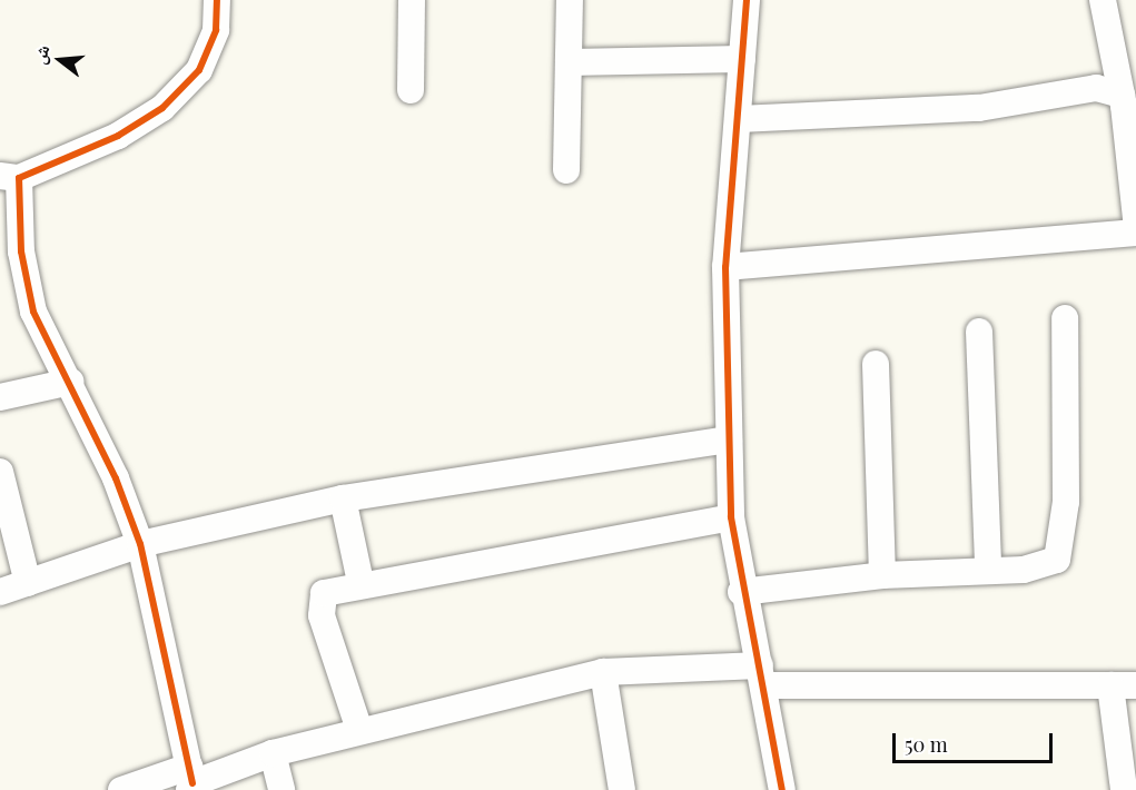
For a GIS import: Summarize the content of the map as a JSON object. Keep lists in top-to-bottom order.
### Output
{
  "scale_bar": "50 m",
  "north": "left"
}
